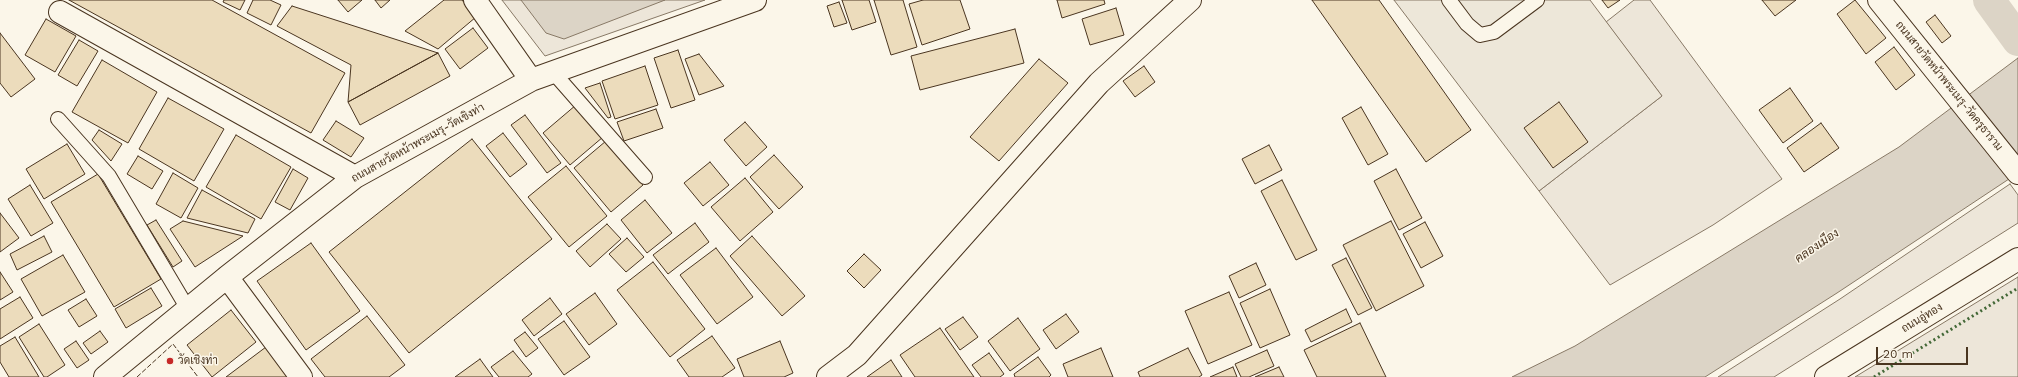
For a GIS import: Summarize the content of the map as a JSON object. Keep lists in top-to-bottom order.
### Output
{
  "streets": {
    "street": ["ถนนสายวัดหน้าพระเมรุ-วัดครุธาราม", "ถนนสายวัดหน้าพระเมรุ-วัดเชิงท่า", "ถนนอู่ทอง"]
  },
  "water": ["คลองเมือง"],
  "places": ["วัดเชิงท่า"],
  "scale_bar": "20 m"
}
